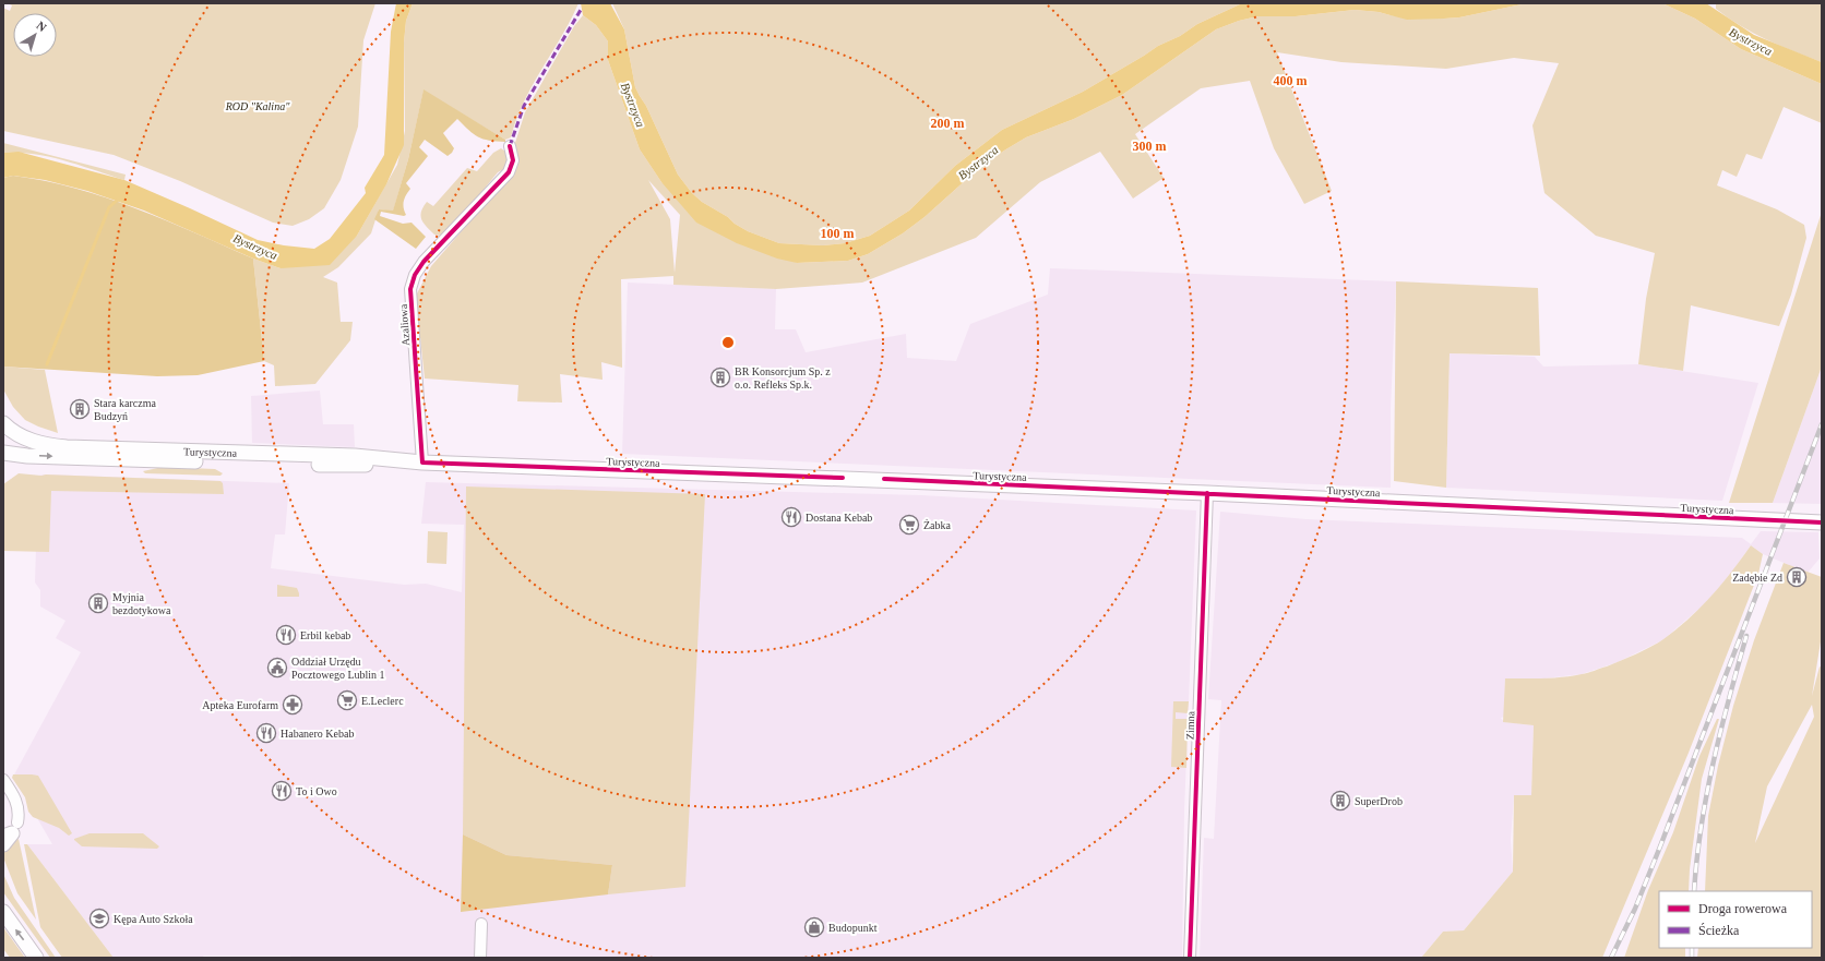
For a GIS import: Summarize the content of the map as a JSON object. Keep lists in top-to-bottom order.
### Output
{
  "streets": {
    "main road": ["Turystyczna"],
    "street": ["Azaliowa", "Zimna"]
  },
  "crossings": [
    ["Azaliowa", "Turystyczna"],
    ["Turystyczna", "Zimna"]
  ],
  "water": ["Bystrzyca"],
  "parks": ["ROD \"Kalina\""],
  "places": {
    "building": [
      "BR Konsorcjum Sp. z o.o. Refleks Sp.k.",
      "Stara karczma Budzyń",
      "Zadębie Zd",
      "Myjnia bezdotykowa",
      "SuperDrob"
    ],
    "restaurant": [
      "Dostana Kebab",
      "Erbil kebab",
      "Habanero Kebab",
      "To i Owo"
    ],
    "supermarket": ["Żabka", "E.Leclerc"],
    "public building": ["Oddział Urzędu Pocztowego Lublin 1"],
    "pharmacy": ["Apteka Eurofarm"],
    "school or university": ["Kępa Auto Szkoła"],
    "shop": ["Budopunkt"]
  },
  "legend": ["Droga rowerowa", "Ścieżka"],
  "north": "top right",
  "rings": [
    "400 m",
    "200 m",
    "300 m",
    "100 m"
  ]
}
